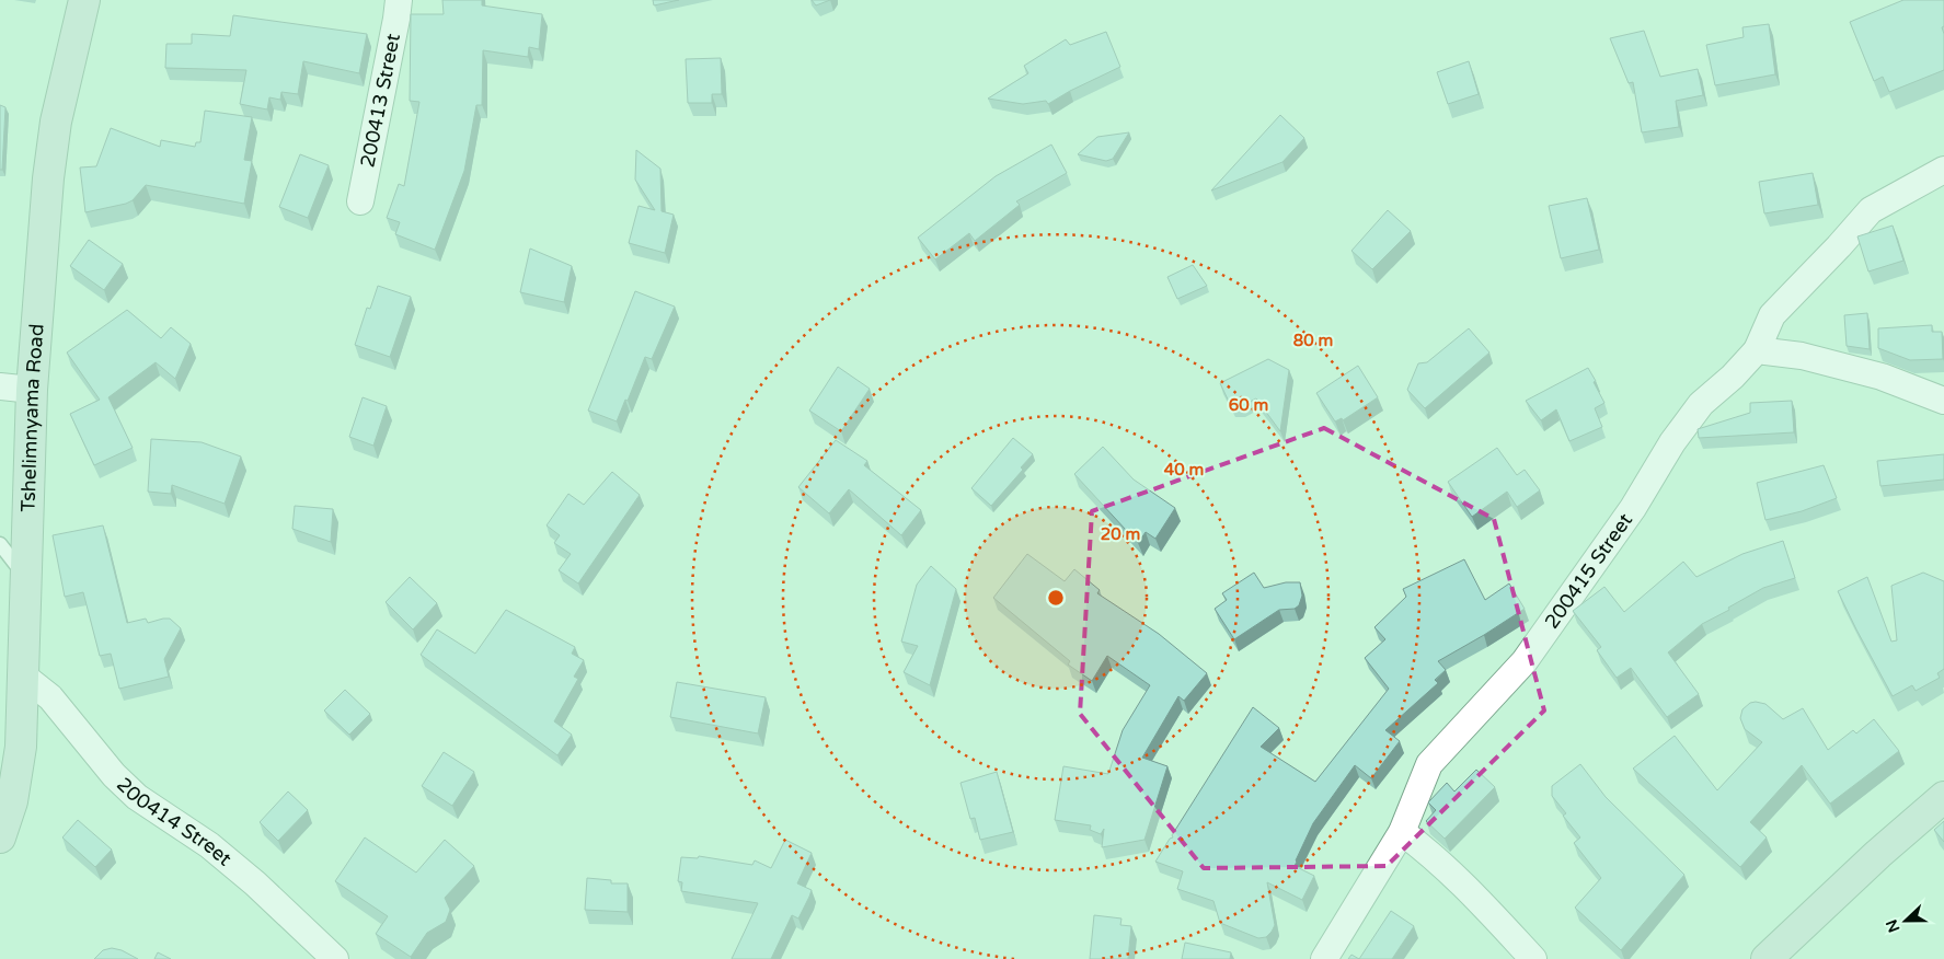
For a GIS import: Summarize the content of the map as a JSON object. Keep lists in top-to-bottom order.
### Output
{
  "streets": {
    "street": [
      "200413 Street",
      "Tshelimnyama Road",
      "200415 Street",
      "200414 Street"
    ]
  },
  "crossings": [
    ["Tshelimnyama Road", "200414 Street"]
  ],
  "north": "left",
  "rings": [
    "80 m",
    "60 m",
    "40 m",
    "20 m"
  ]
}
